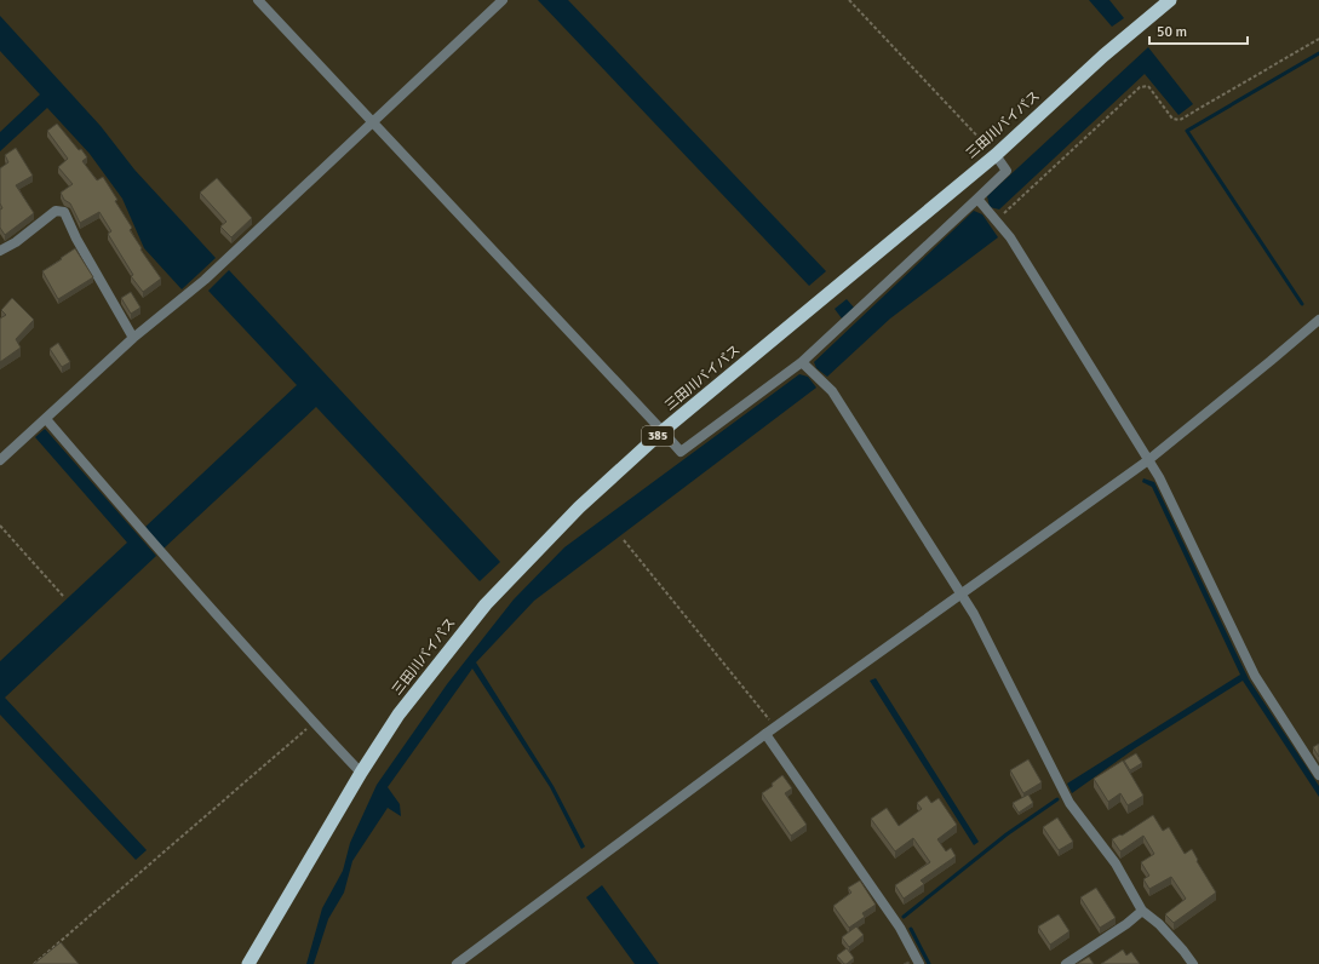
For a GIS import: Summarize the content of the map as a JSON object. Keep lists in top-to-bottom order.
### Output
{
  "streets": {
    "highway": ["三田川バイパス", "385"]
  },
  "scale_bar": "50 m"
}
